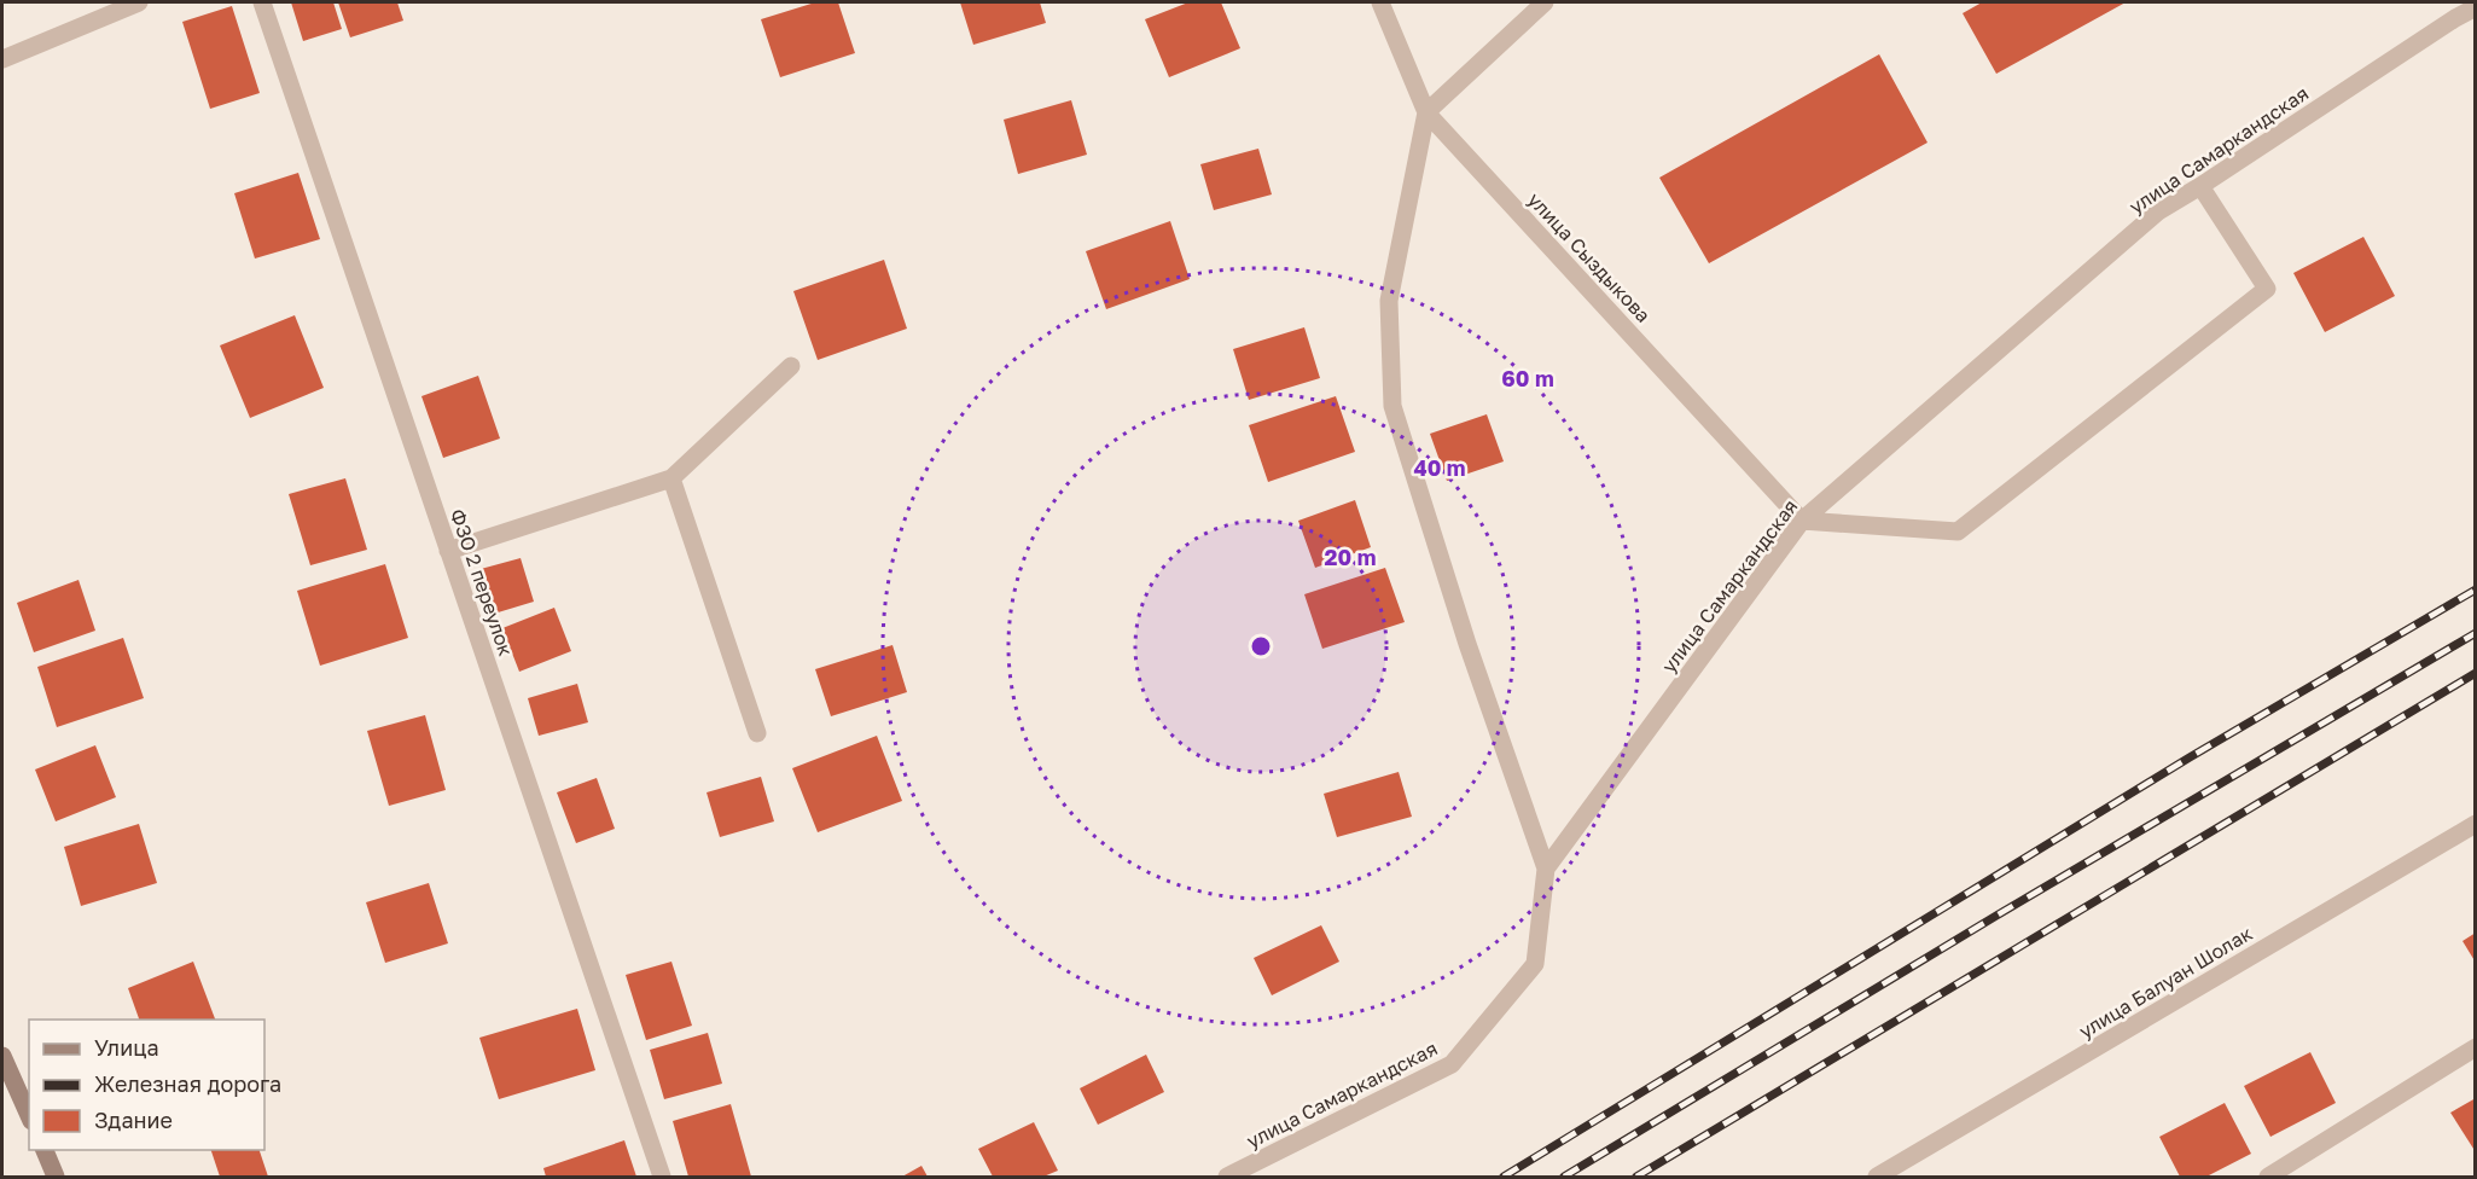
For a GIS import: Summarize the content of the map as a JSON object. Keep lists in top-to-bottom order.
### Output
{
  "streets": {
    "street": [
      "улица Самаркандская",
      "улица Сыздыкова",
      "ФЗО 2 переулок",
      "улица Балуан Шолак"
    ]
  },
  "crossings": [
    ["улица Самаркандская", "улица Сыздыкова"]
  ],
  "legend": ["Улица", "Железная дорога", "Здание"],
  "rings": ["60 m", "40 m", "20 m"]
}
